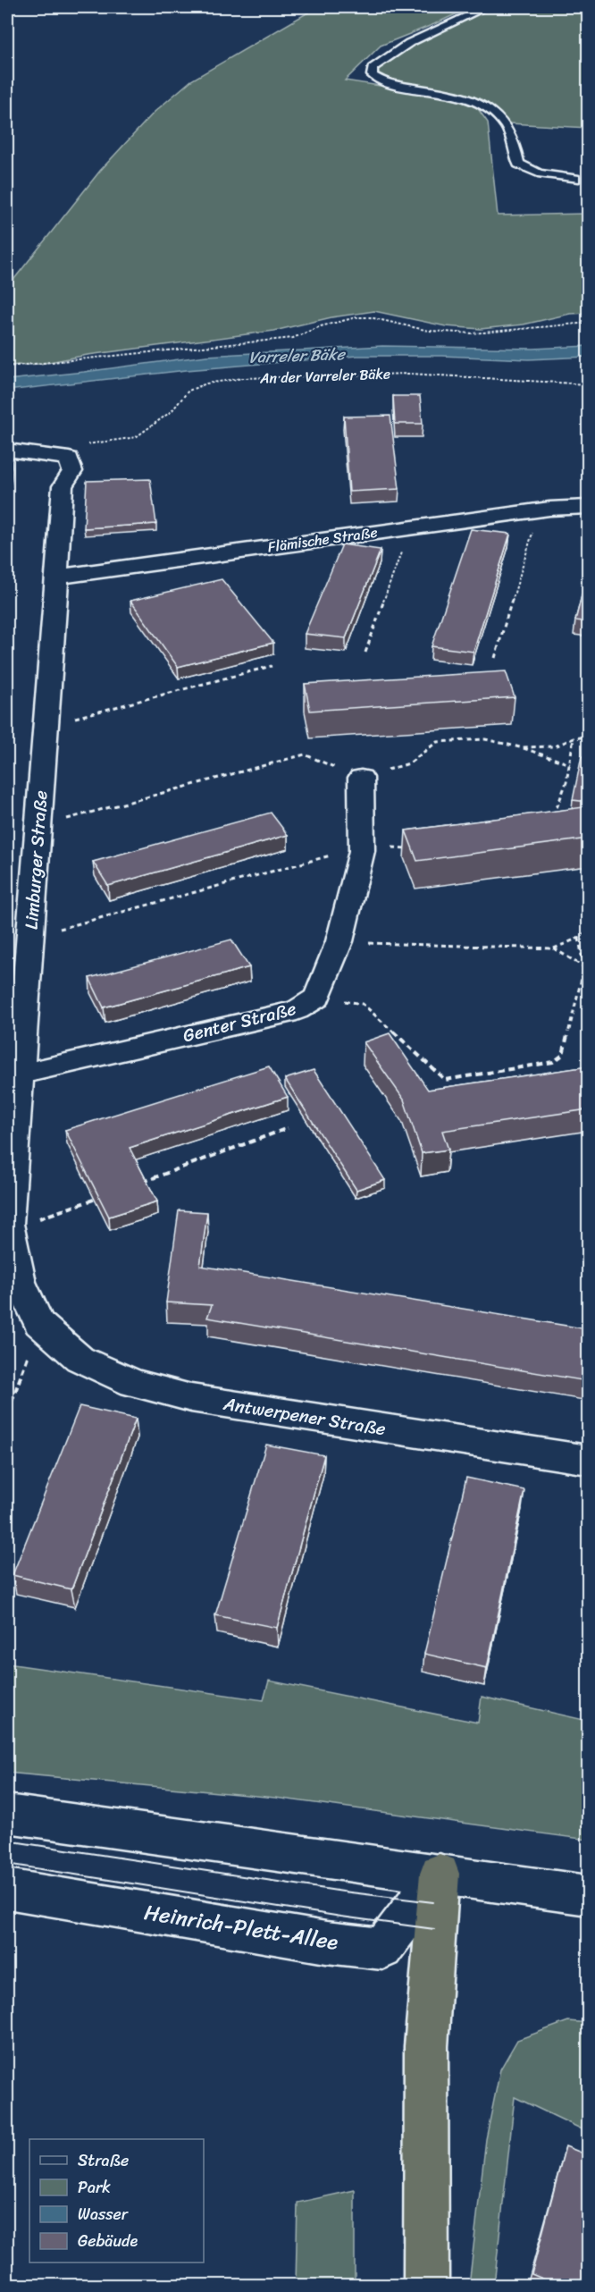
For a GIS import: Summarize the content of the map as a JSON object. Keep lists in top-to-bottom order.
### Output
{
  "streets": {
    "street": [
      "Flämische Straße",
      "Limburger Straße",
      "Genter Straße",
      "Antwerpener Straße",
      "Heinrich-Plett-Allee"
    ],
    "path": ["An der Varreler Bäke"]
  },
  "crossings": [
    ["An der Varreler Bäke", "Limburger Straße"],
    ["Flämische Straße", "Limburger Straße"],
    ["Limburger Straße", "Genter Straße"],
    ["Limburger Straße", "Antwerpener Straße"]
  ],
  "water": ["Varreler Bäke"],
  "legend": [
    "Straße",
    "Park",
    "Wasser",
    "Gebäude"
  ]
}
